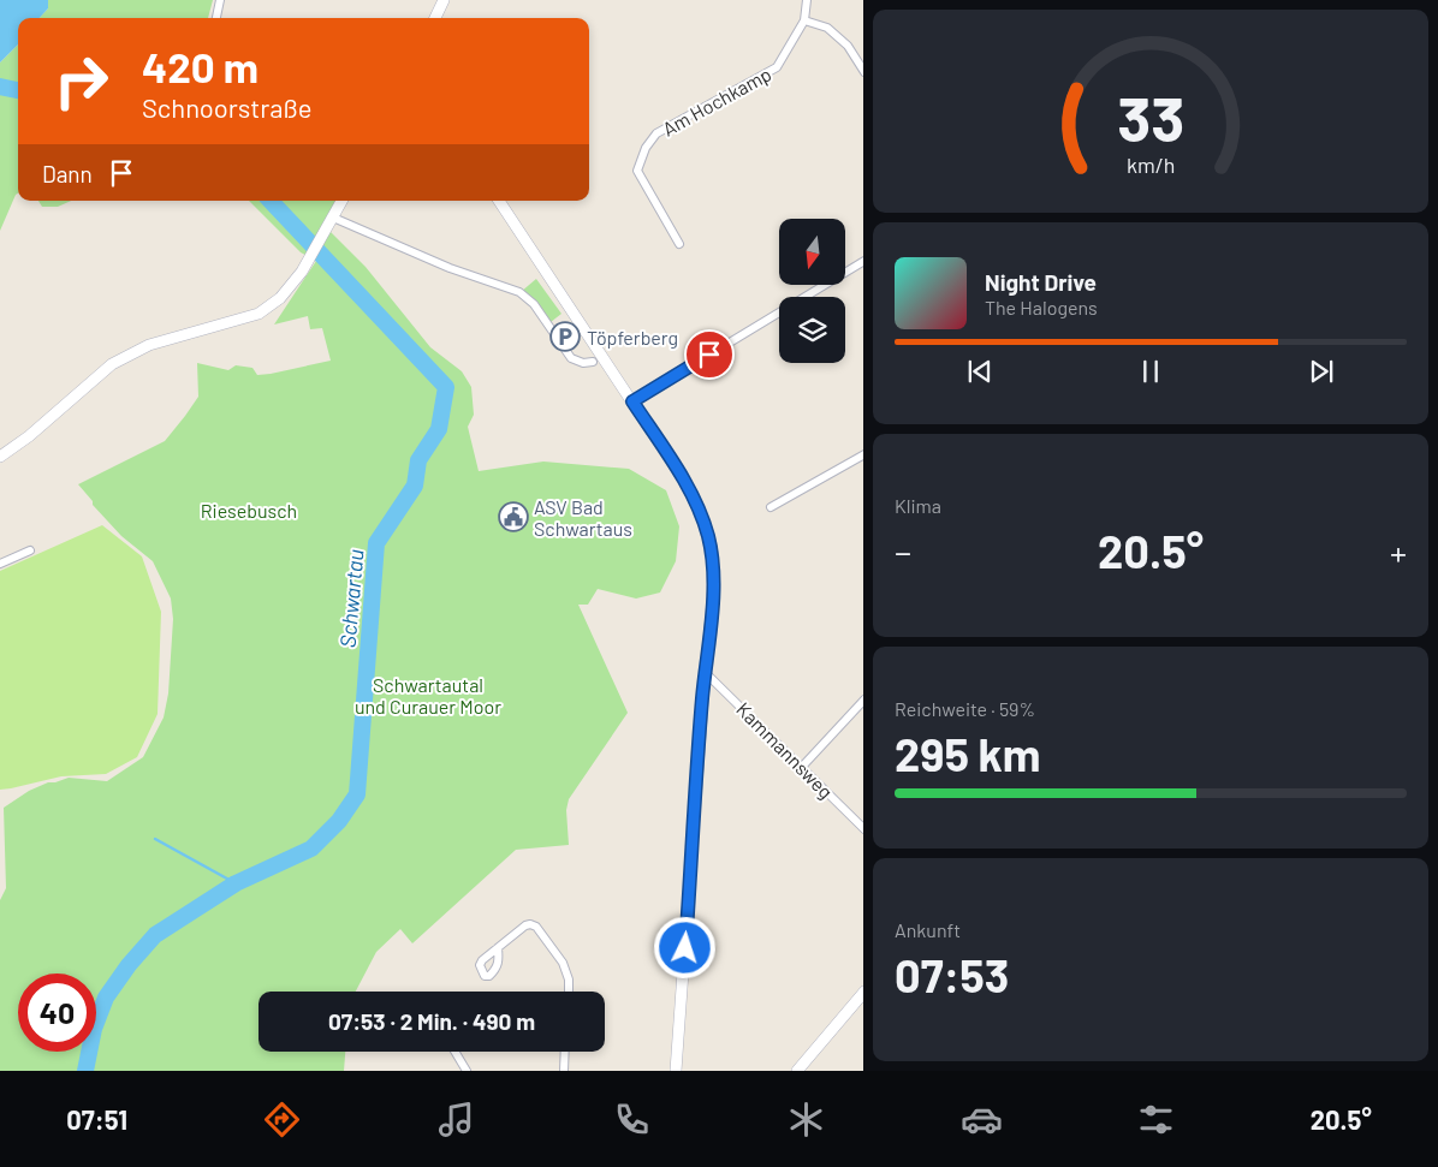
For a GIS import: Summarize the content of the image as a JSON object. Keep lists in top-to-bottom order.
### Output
{
  "streets": {
    "street": ["Am Hochkamp", "Kammannsweg"]
  },
  "water": ["Schwartau"],
  "parks": ["Riesebusch", "Schwartautal und Curauer Moor"],
  "places": {
    "parking": ["Töpferberg"],
    "public building": ["ASV Bad Schwartaus"]
  },
  "north": "bottom",
  "page": {
    "turn": ["420 m", "Schnoorstraße"],
    "then": "Dann",
    "song": ["Night Drive", "The Halogens"],
    "tile": [
      "Klima",
      ["Reichweite · 59%", "295 km"],
      ["Ankunft", "07:53"]
    ],
    "heat": ["−", "20.5°", "+"],
    "limit": "40",
    "trip": "07:53 · 2 Min. · 490 m",
    "tabs": ["07:51", "20.5°"],
    "gauge": ["33", "km/h"]
  }
}
